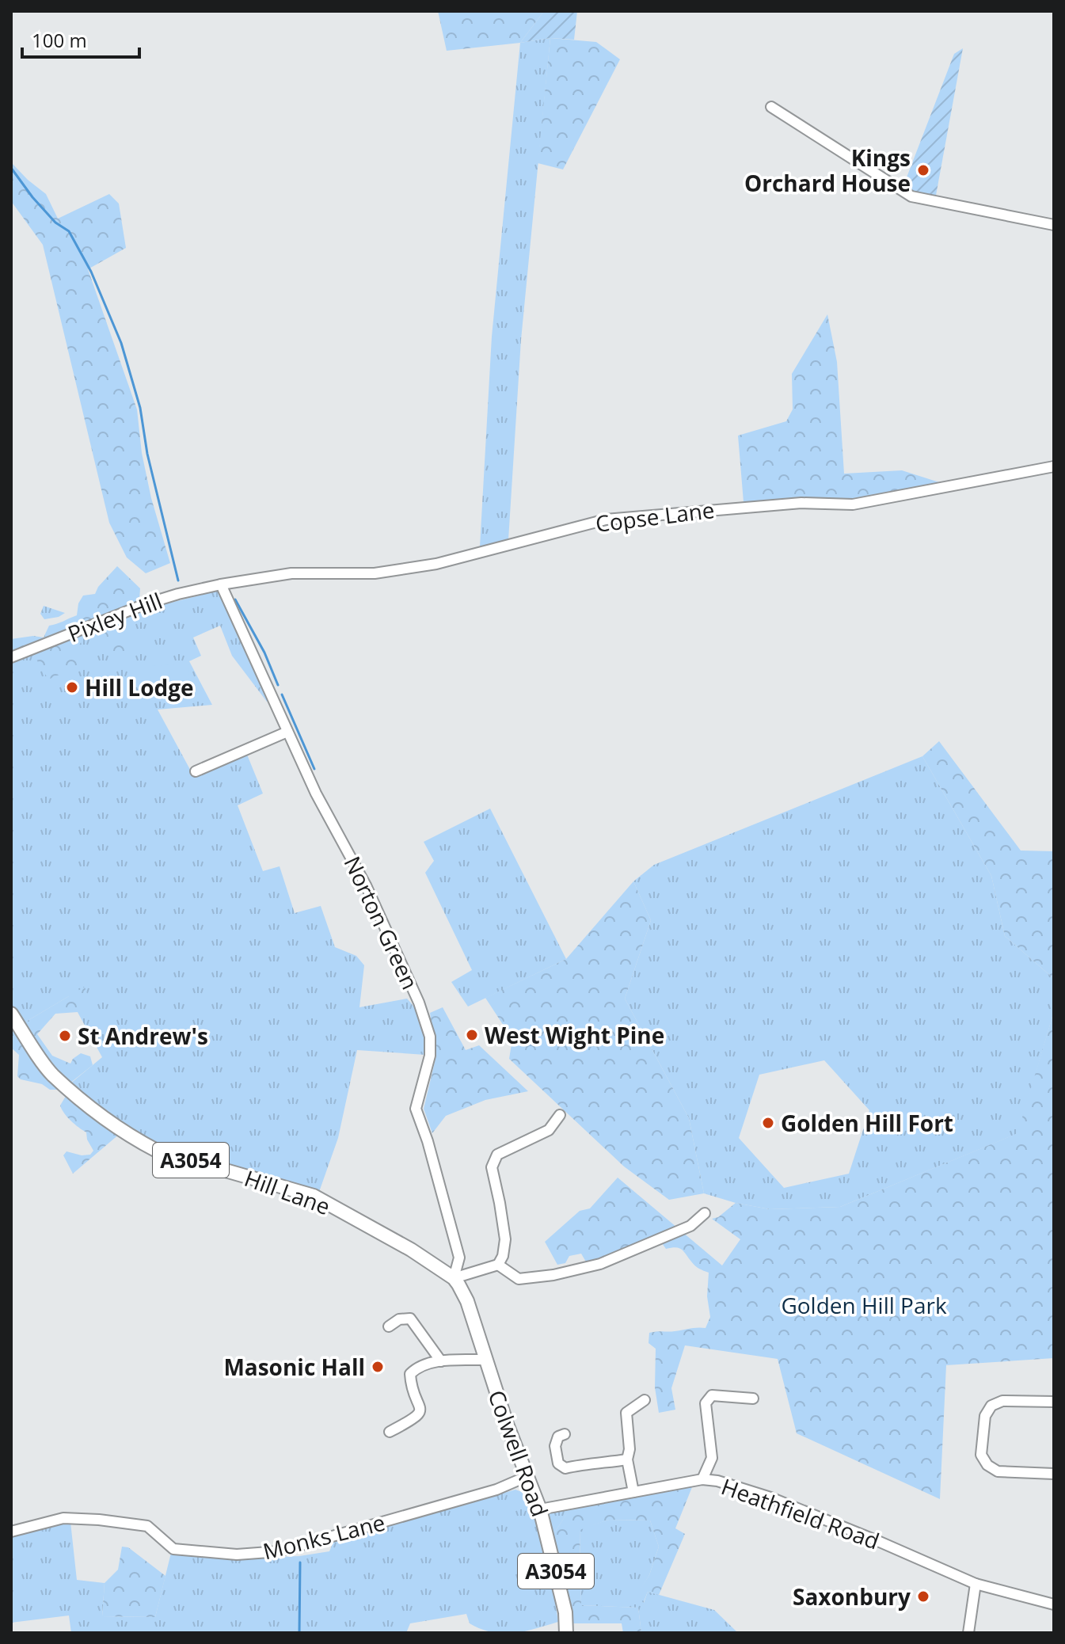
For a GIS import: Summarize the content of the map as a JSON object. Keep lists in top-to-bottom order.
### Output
{
  "streets": {
    "main road": ["A3054", "Hill Lane", "Colwell Road"],
    "street": [
      "Copse Lane",
      "Pixley Hill",
      "Norton Green",
      "Heathfield Road",
      "Monks Lane"
    ]
  },
  "crossings": [
    ["Copse Lane", "Pixley Hill"],
    ["Copse Lane", "Norton Green"],
    ["Pixley Hill", "Norton Green"],
    ["Norton Green", "Hill Lane"],
    ["Norton Green", "Colwell Road"],
    ["Hill Lane", "Colwell Road"],
    ["Colwell Road", "Heathfield Road"],
    ["Colwell Road", "Monks Lane"]
  ],
  "parks": ["Golden Hill Park"],
  "places": [
    "Kings Orchard House",
    "Hill Lodge",
    "West Wight Pine",
    "St Andrew's",
    "Golden Hill Fort",
    "Masonic Hall",
    "Saxonbury"
  ],
  "scale_bar": "100 m"
}
